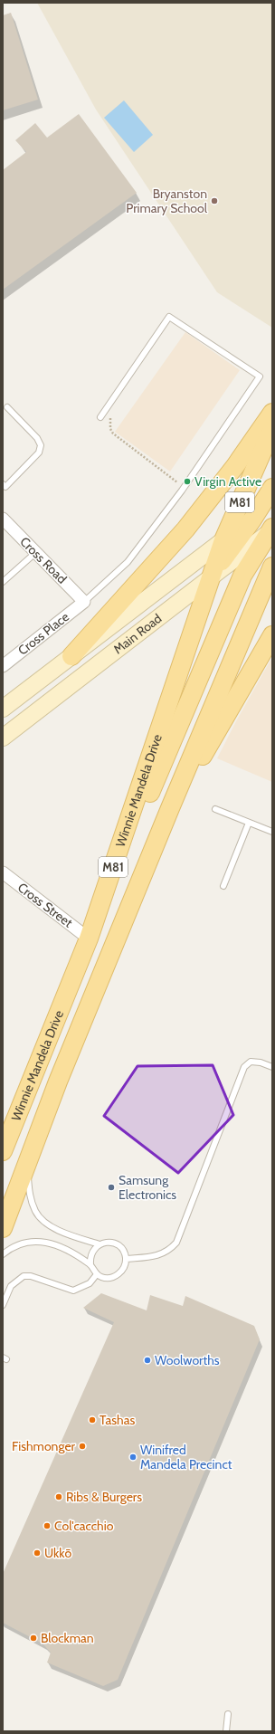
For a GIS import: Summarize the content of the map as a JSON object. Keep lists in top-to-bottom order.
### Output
{
  "streets": {
    "main road": ["M81", "Main Road", "Winnie Mandela Drive"],
    "street": ["Cross Road", "Cross Place", "Cross Street"]
  },
  "crossings": [
    ["Cross Road", "Cross Place"],
    ["Main Road", "Winnie Mandela Drive"],
    ["Winnie Mandela Drive", "Cross Street"]
  ],
  "places": [
    "Bryanston Primary School",
    "Virgin Active",
    "Samsung Electronics",
    "Woolworths",
    "Tashas",
    "Fishmonger",
    "Winifred Mandela Precinct",
    "Ribs & Burgers",
    "Col'cacchio",
    "Ukkō",
    "Blockman"
  ]
}
